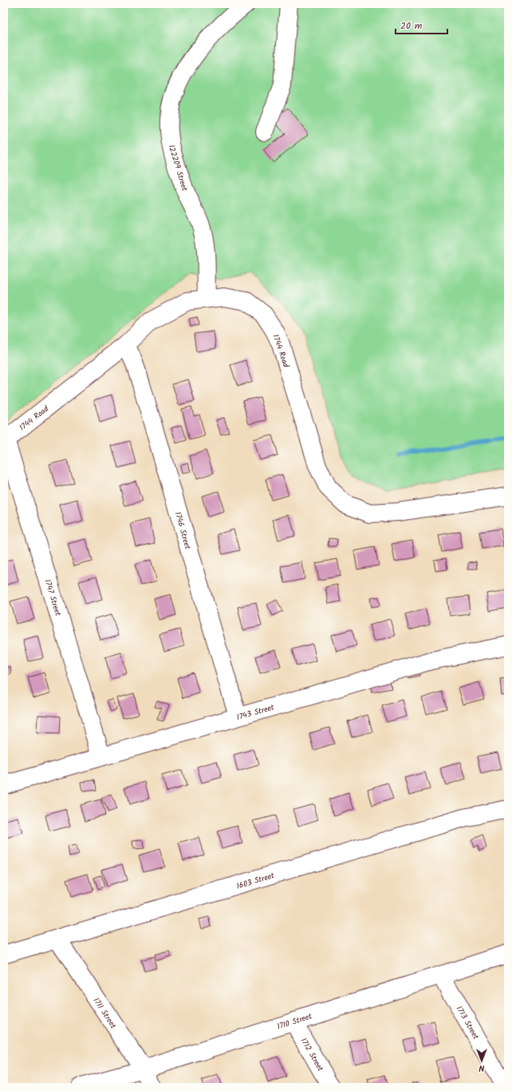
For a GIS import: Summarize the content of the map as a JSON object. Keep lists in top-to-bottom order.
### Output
{
  "streets": {
    "street": [
      "122209 Street",
      "1744 Road",
      "1746 Street",
      "1747 Street",
      "1743 Street",
      "1603 Street",
      "1711 Street",
      "1710 Street",
      "1713 Street",
      "1712 Street"
    ]
  },
  "crossings": [
    ["122209 Street", "1744 Road"],
    ["1744 Road", "1746 Street"],
    ["1744 Road", "1747 Street"],
    ["1746 Street", "1743 Street"],
    ["1747 Street", "1743 Street"],
    ["1603 Street", "1711 Street"],
    ["1711 Street", "1710 Street"],
    ["1710 Street", "1713 Street"],
    ["1710 Street", "1712 Street"]
  ],
  "scale_bar": "20 m",
  "north": "bottom"
}
